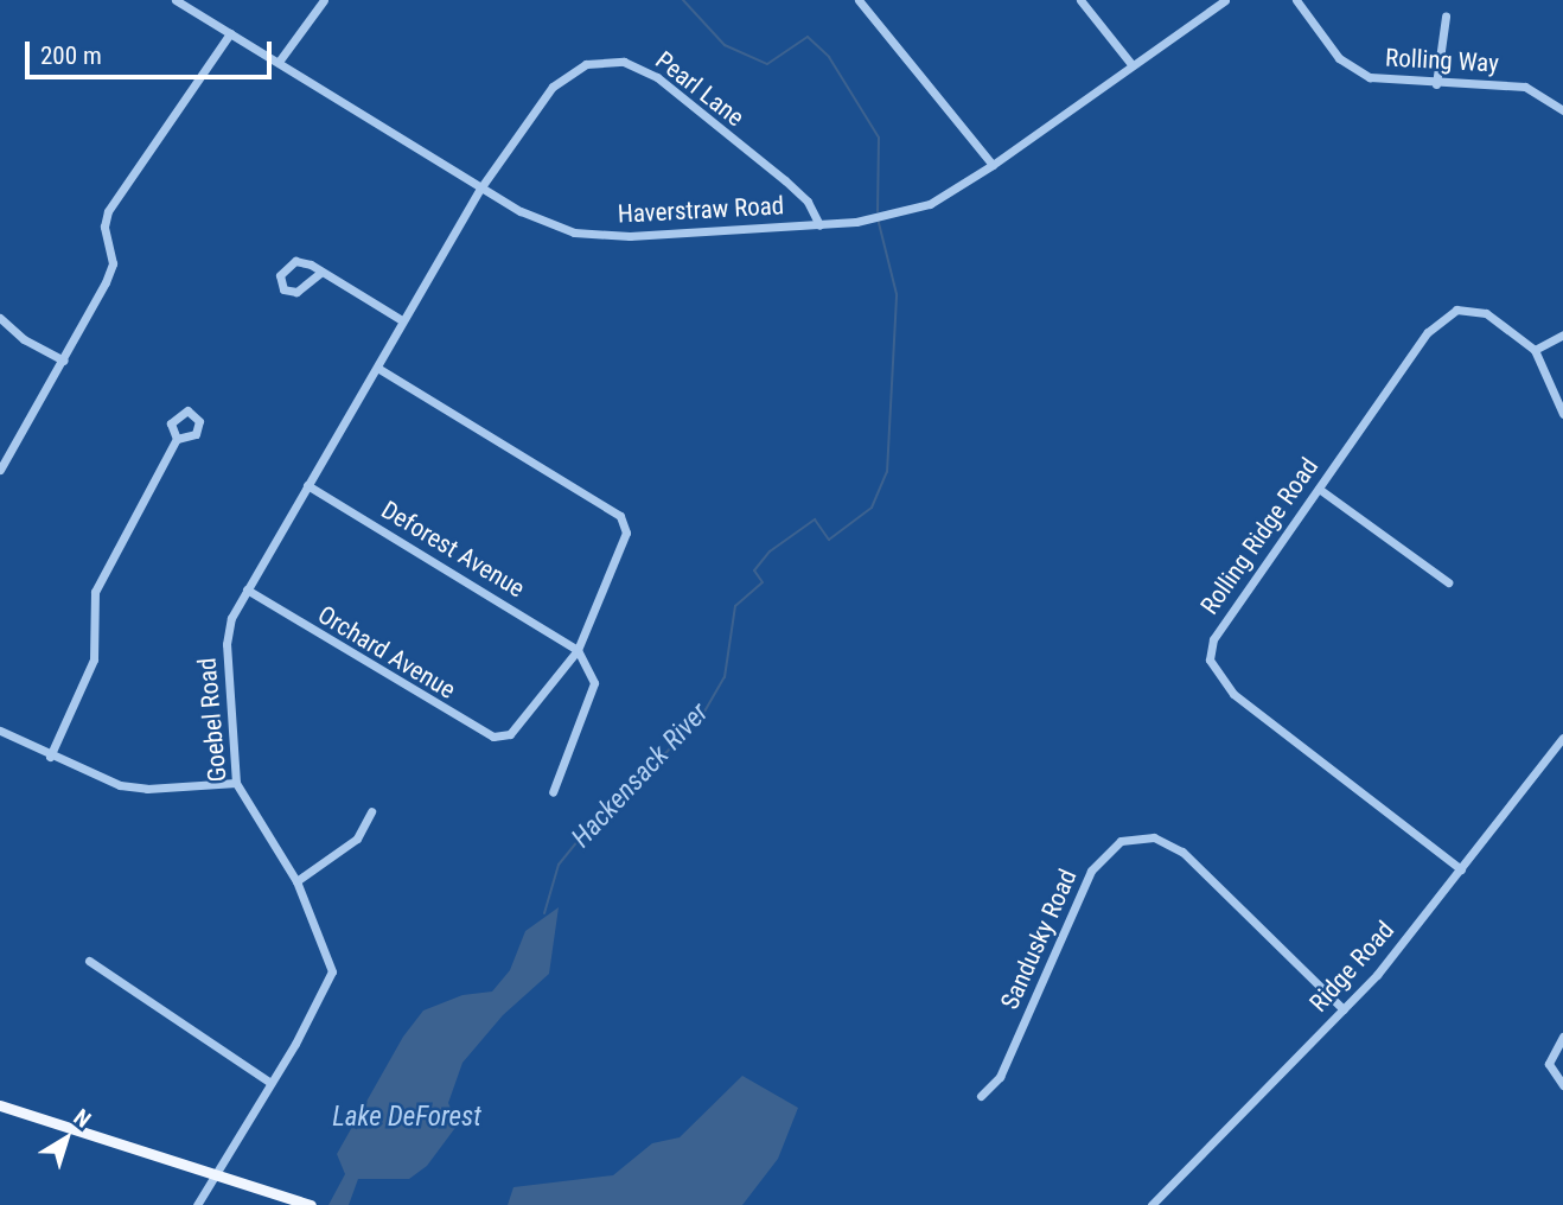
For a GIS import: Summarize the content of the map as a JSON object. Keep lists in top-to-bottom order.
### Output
{
  "streets": {
    "street": [
      "Rolling Way",
      "Pearl Lane",
      "Haverstraw Road",
      "Rolling Ridge Road",
      "Deforest Avenue",
      "Orchard Avenue",
      "Goebel Road",
      "Sandusky Road",
      "Ridge Road"
    ]
  },
  "crossings": [
    ["Pearl Lane", "Haverstraw Road"],
    ["Pearl Lane", "Goebel Road"],
    ["Haverstraw Road", "Goebel Road"],
    ["Rolling Ridge Road", "Ridge Road"],
    ["Deforest Avenue", "Orchard Avenue"],
    ["Deforest Avenue", "Goebel Road"],
    ["Orchard Avenue", "Goebel Road"],
    ["Sandusky Road", "Ridge Road"]
  ],
  "water": ["Hackensack River", "Lake DeForest"],
  "scale_bar": "200 m",
  "north": "top right"
}
